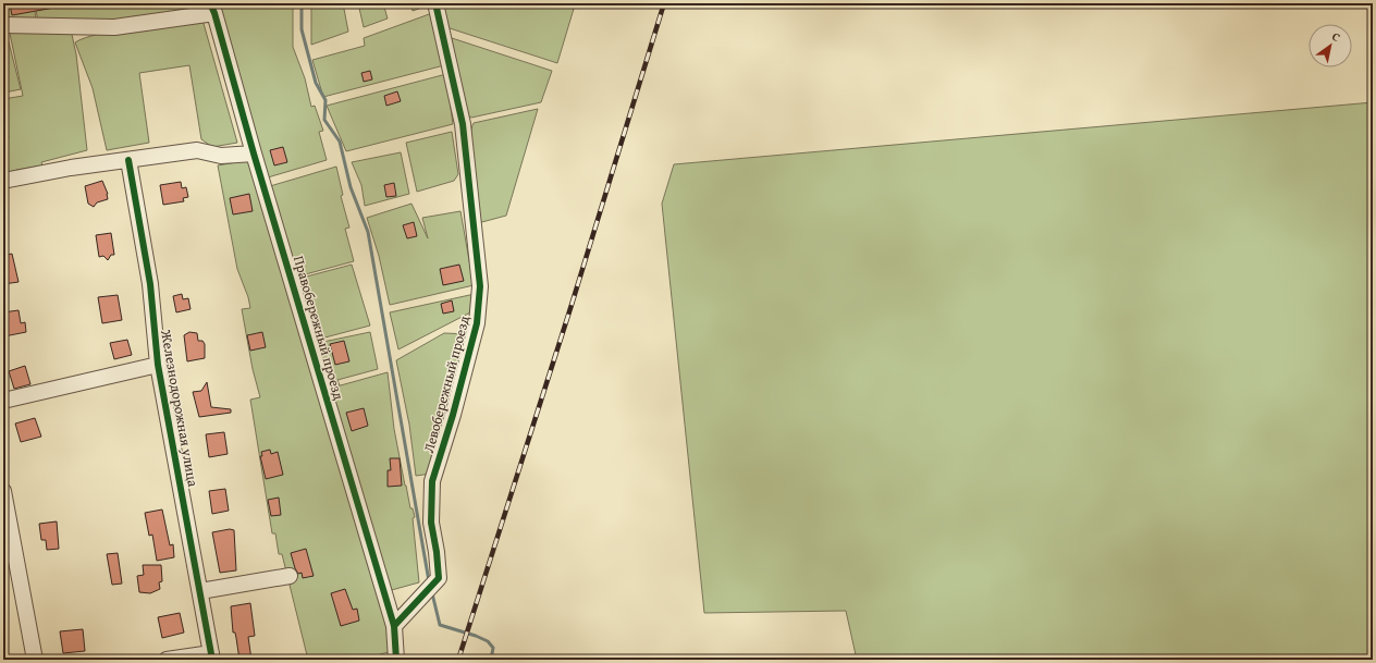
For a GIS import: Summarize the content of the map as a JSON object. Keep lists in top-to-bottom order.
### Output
{
  "streets": {
    "street": ["Правобережный проезд", "Левобережный проезд", "Железнодорожная улица"]
  },
  "crossings": [
    ["Правобережный проезд", "Левобережный проезд"]
  ],
  "north": "top right"
}
